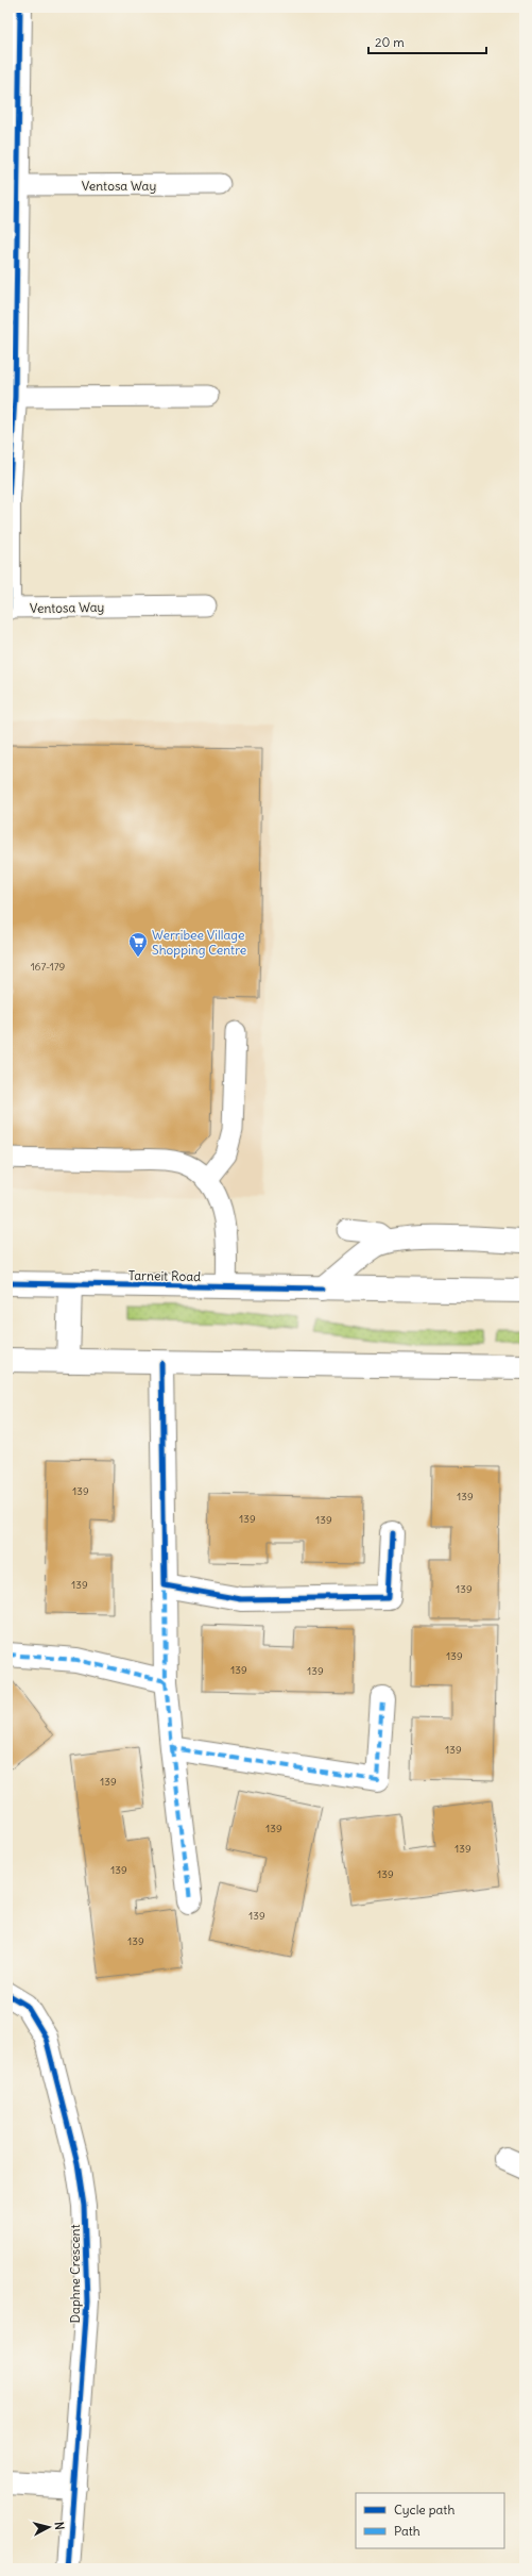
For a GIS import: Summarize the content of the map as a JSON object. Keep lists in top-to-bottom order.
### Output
{
  "streets": {
    "street": ["Ventosa Way", "Tarneit Road", "Daphne Crescent"]
  },
  "places": {
    "supermarket": ["Werribee Village Shopping Centre"]
  },
  "house_numbers": [
    "167-179",
    "139",
    "139",
    "139",
    "139",
    "139",
    "139",
    "139",
    "139",
    "139",
    "139",
    "139",
    "139",
    "139",
    "139",
    "139",
    "139",
    "139"
  ],
  "legend": ["Cycle path", "Path"],
  "scale_bar": "20 m",
  "north": "right"
}
